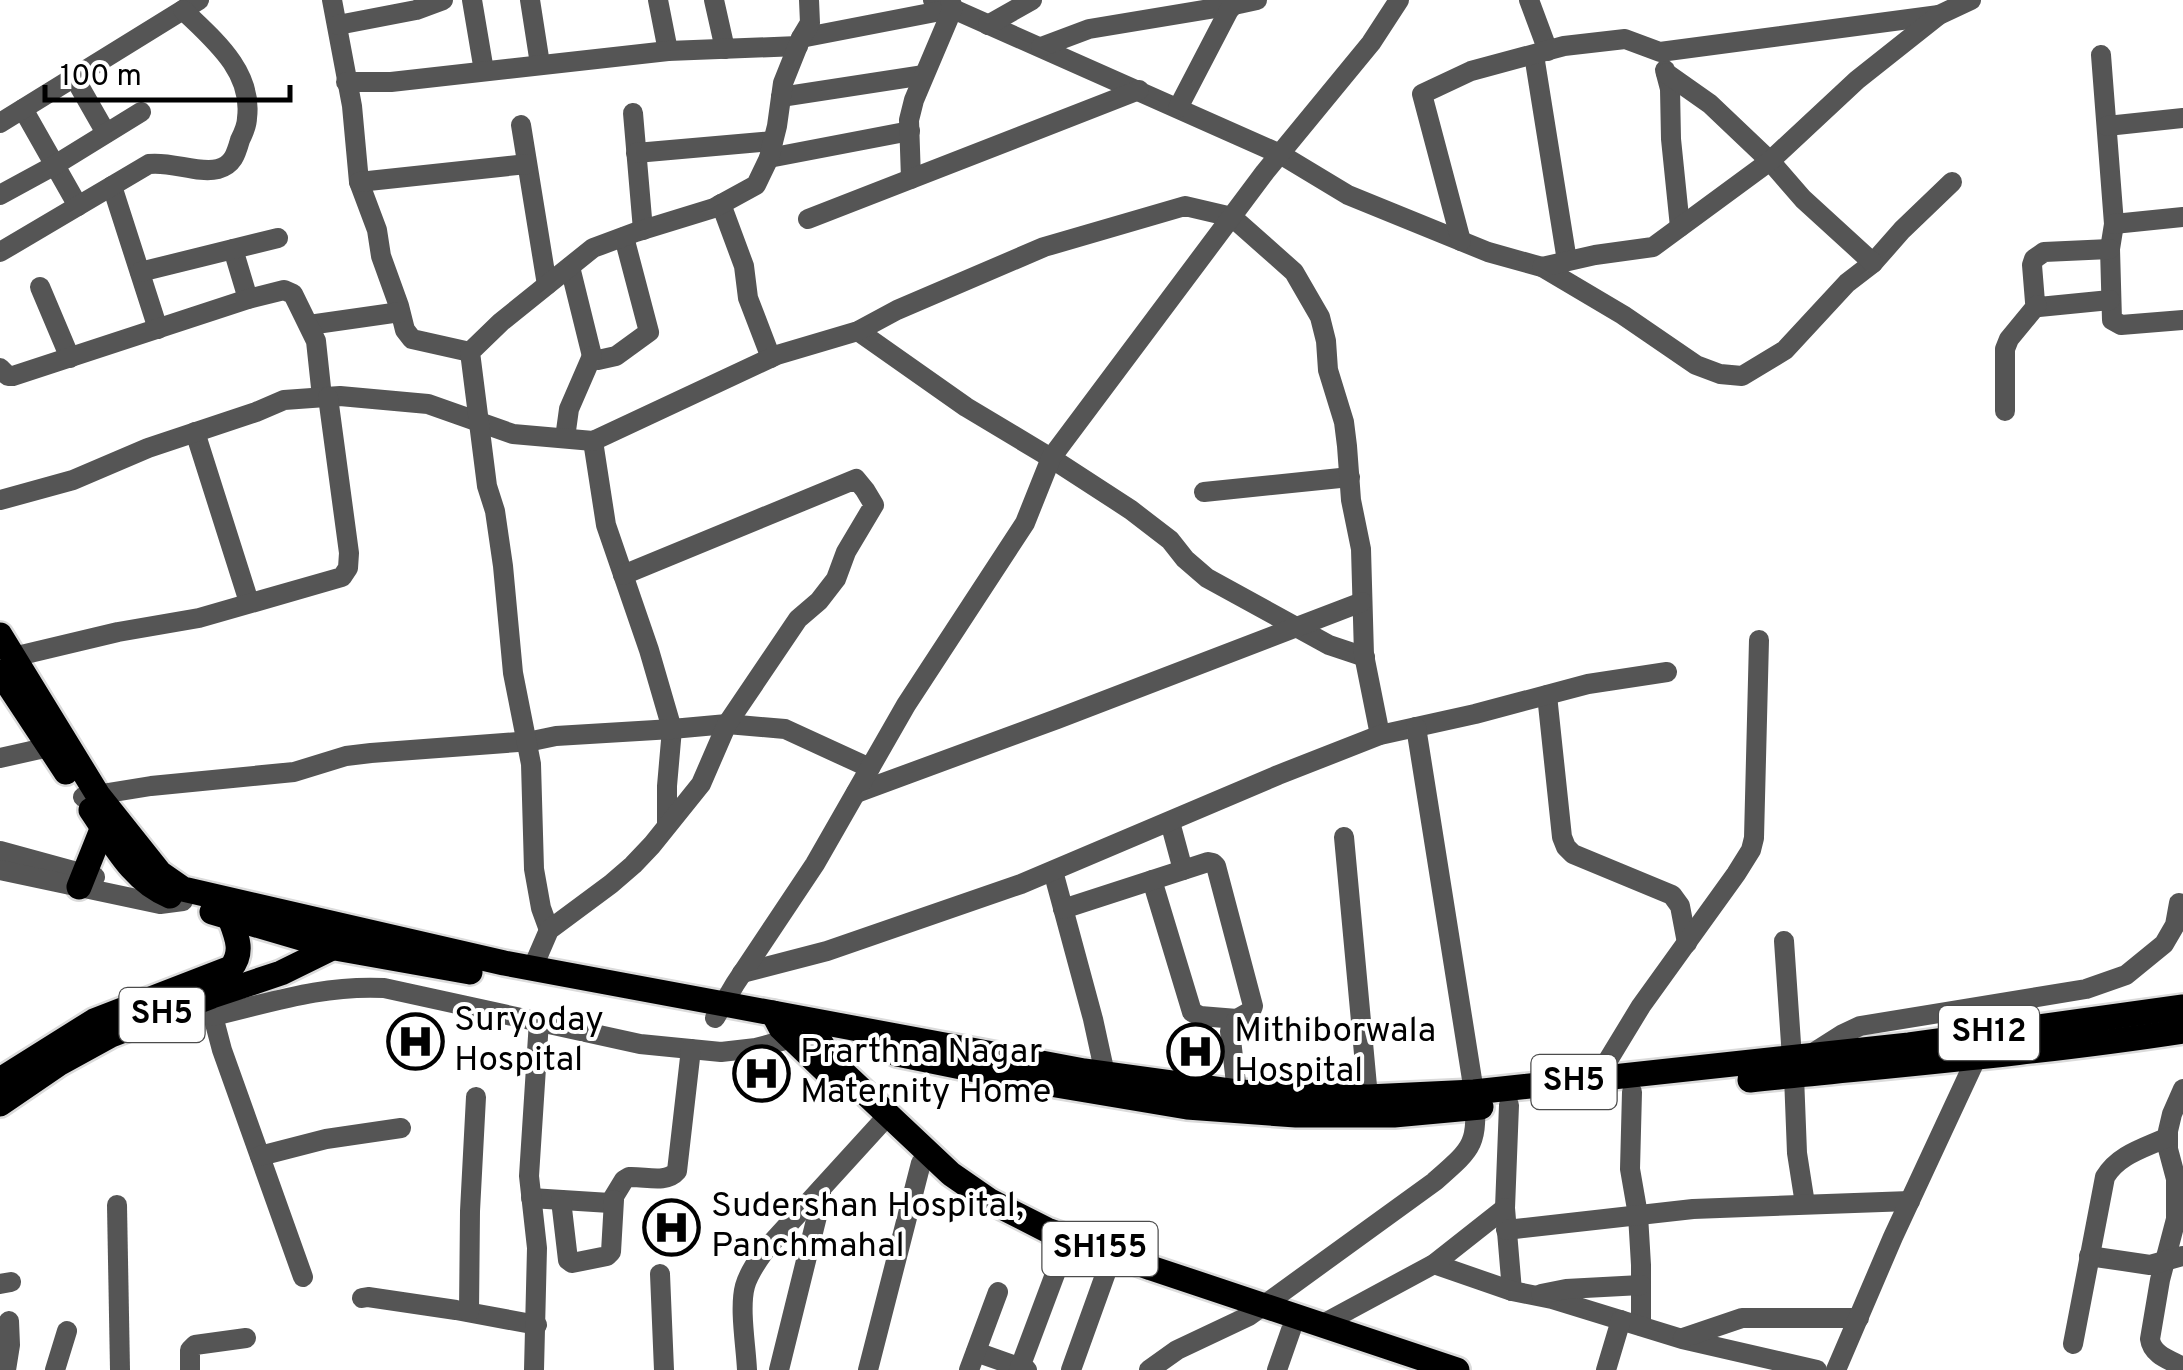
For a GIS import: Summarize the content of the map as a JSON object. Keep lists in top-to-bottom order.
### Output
{
  "streets": {
    "main road": ["SH5", "SH12", "SH155"]
  },
  "crossings": [
    ["SH5", "SH12"],
    ["SH5", "SH155"]
  ],
  "places": {
    "hospital": [
      "Suryoday Hospital",
      "Mithiborwala Hospital",
      "Prarthna Nagar Maternity Home",
      "Sudershan Hospital, Panchmahal"
    ]
  },
  "scale_bar": "100 m"
}
